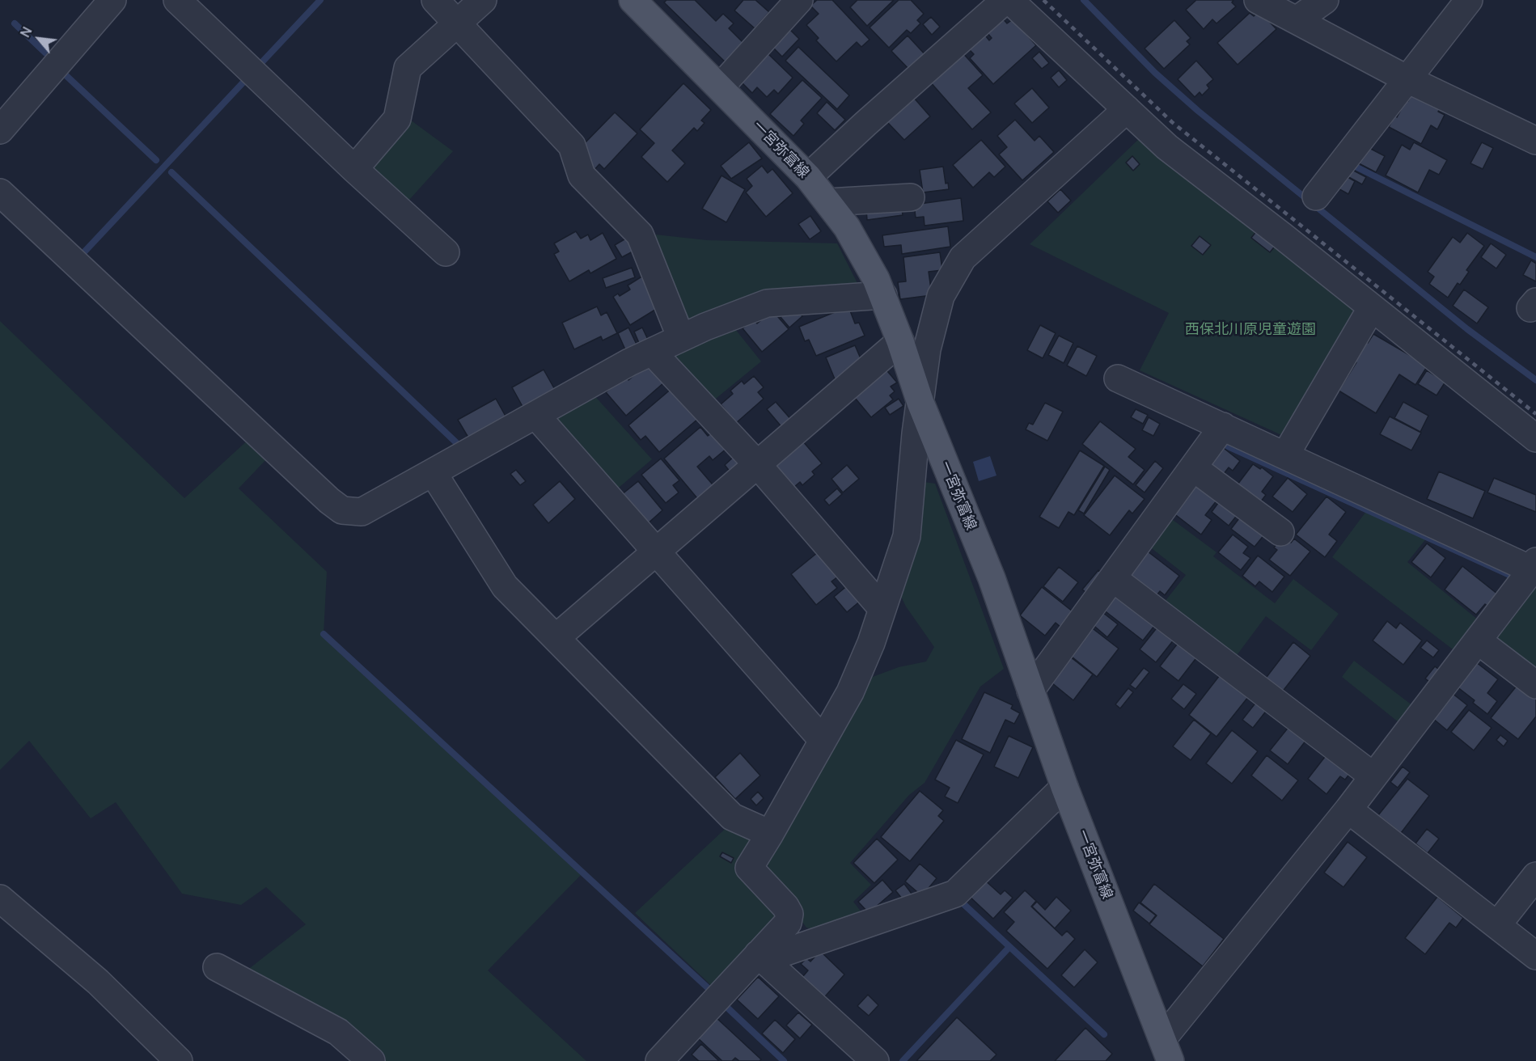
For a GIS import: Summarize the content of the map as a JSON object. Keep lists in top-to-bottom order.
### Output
{
  "streets": {
    "main road": ["一宮弥富線"]
  },
  "parks": ["西保北川原児童遊園"],
  "north": "top left"
}
